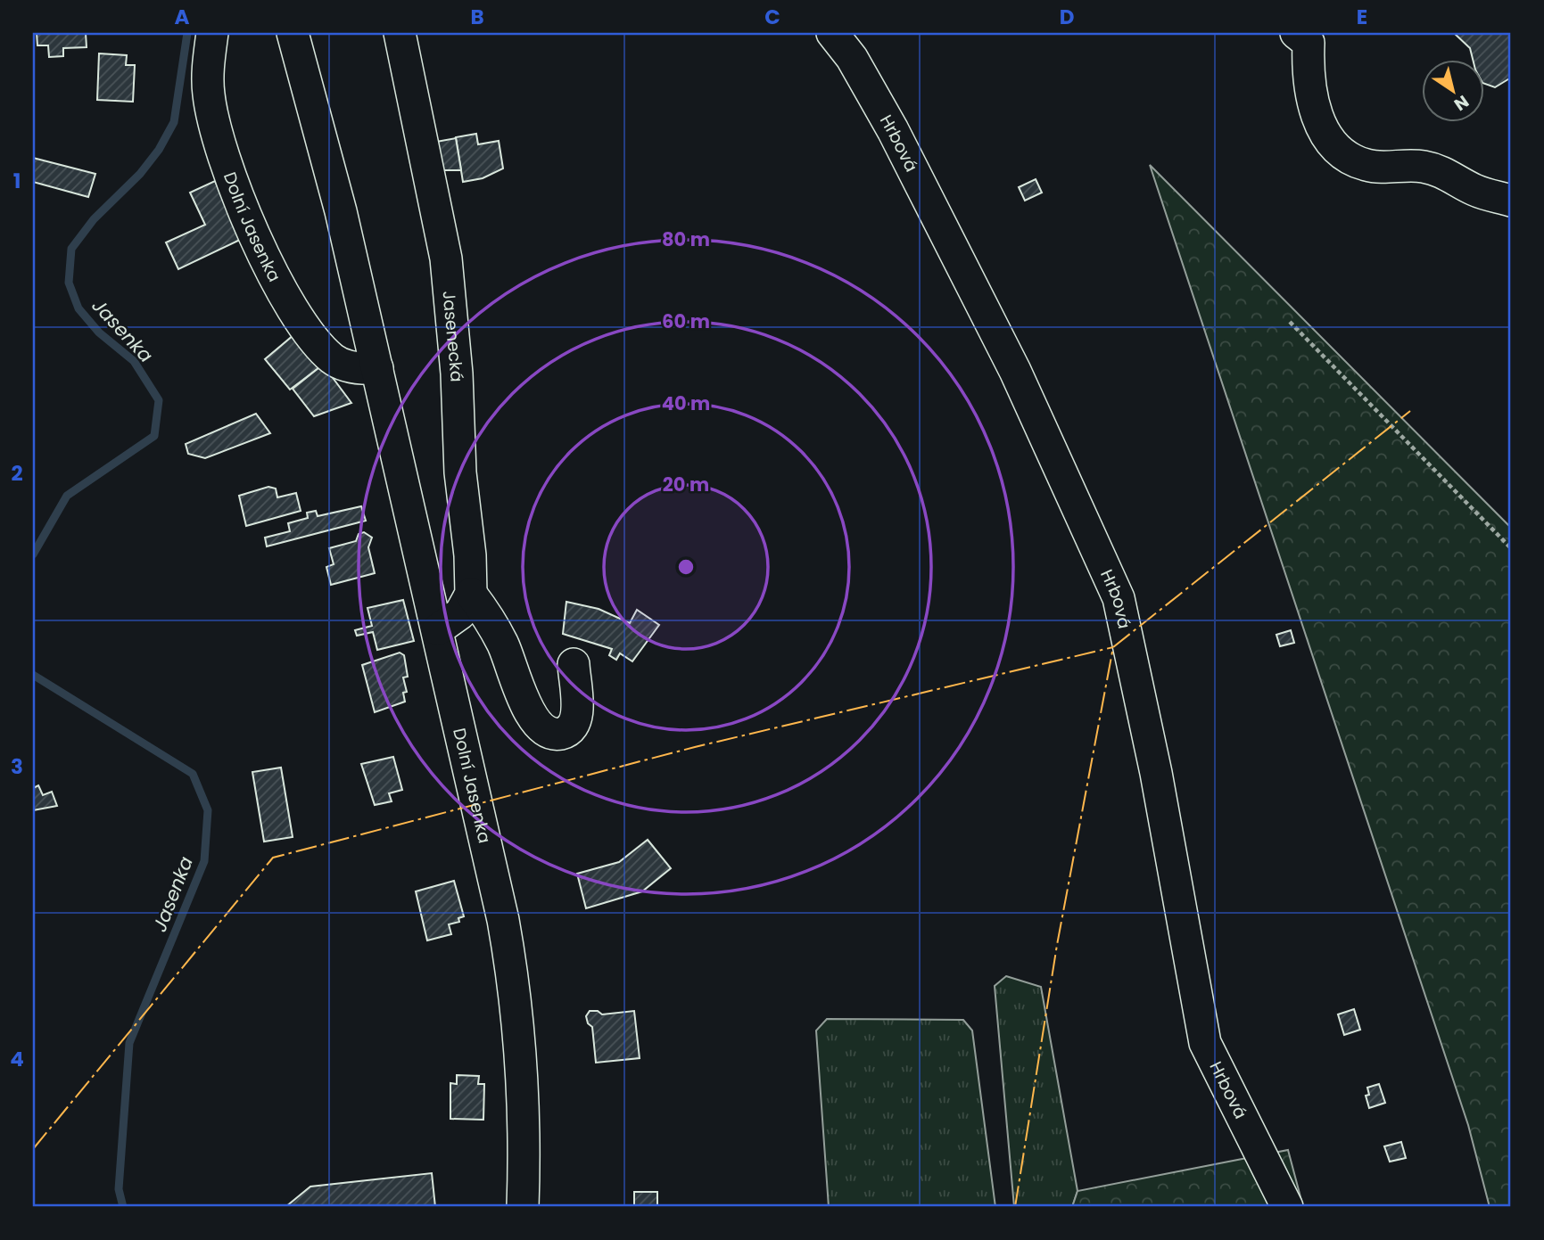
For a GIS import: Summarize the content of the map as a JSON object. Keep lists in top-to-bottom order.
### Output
{
  "streets": {
    "street": ["Hrbová", "Dolní Jasenka", "Jasenecká"]
  },
  "water": ["Jasenka"],
  "north": "bottom right",
  "grid": {
    "columns": [
      "A",
      "B",
      "C",
      "D",
      "E"
    ],
    "rows": [
      "1",
      "2",
      "3",
      "4"
    ]
  },
  "rings": [
    "80 m",
    "60 m",
    "40 m",
    "20 m"
  ]
}
